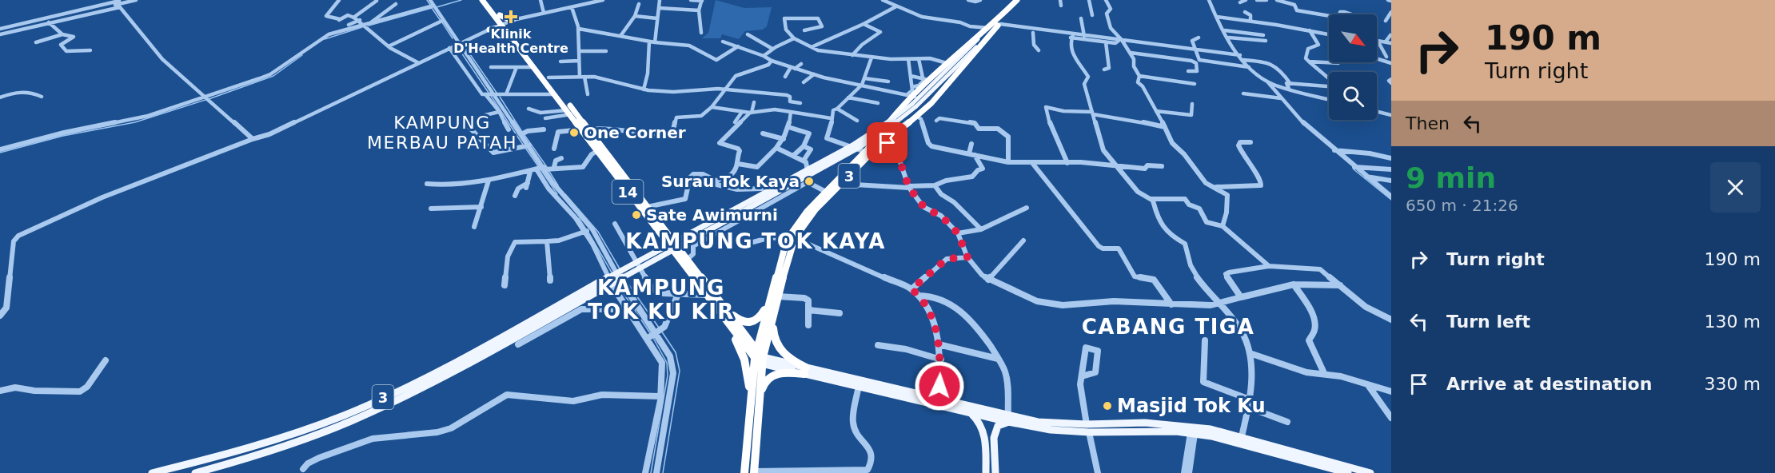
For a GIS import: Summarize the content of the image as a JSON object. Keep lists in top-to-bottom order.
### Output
{
  "streets": {
    "highway": ["3", "14"]
  },
  "crossings": [
    ["3", "14"]
  ],
  "districts": [
    "KAMPUNG MERBAU PATAH",
    "KAMPUNG TOK KAYA",
    "KAMPUNG TOK KU KIR",
    "CABANG TIGA"
  ],
  "places": {
    "health": ["Klinik D'Health Centre"],
    "other": [
      "One Corner",
      "Surau Tok Kaya",
      "Sate Awimurni",
      "Masjid Tok Ku"
    ]
  },
  "north": "bottom right",
  "page": {
    "turn": ["190 m", "Turn right"],
    "then": "Then",
    "heading": ["9 min", "650 m · 21:26"],
    "list": [
      {
        "name": "Turn right",
        "value": "190 m"
      },
      {
        "name": "Turn left",
        "value": "130 m"
      },
      {
        "name": "Arrive at destination",
        "value": "330 m"
      }
    ]
  }
}
